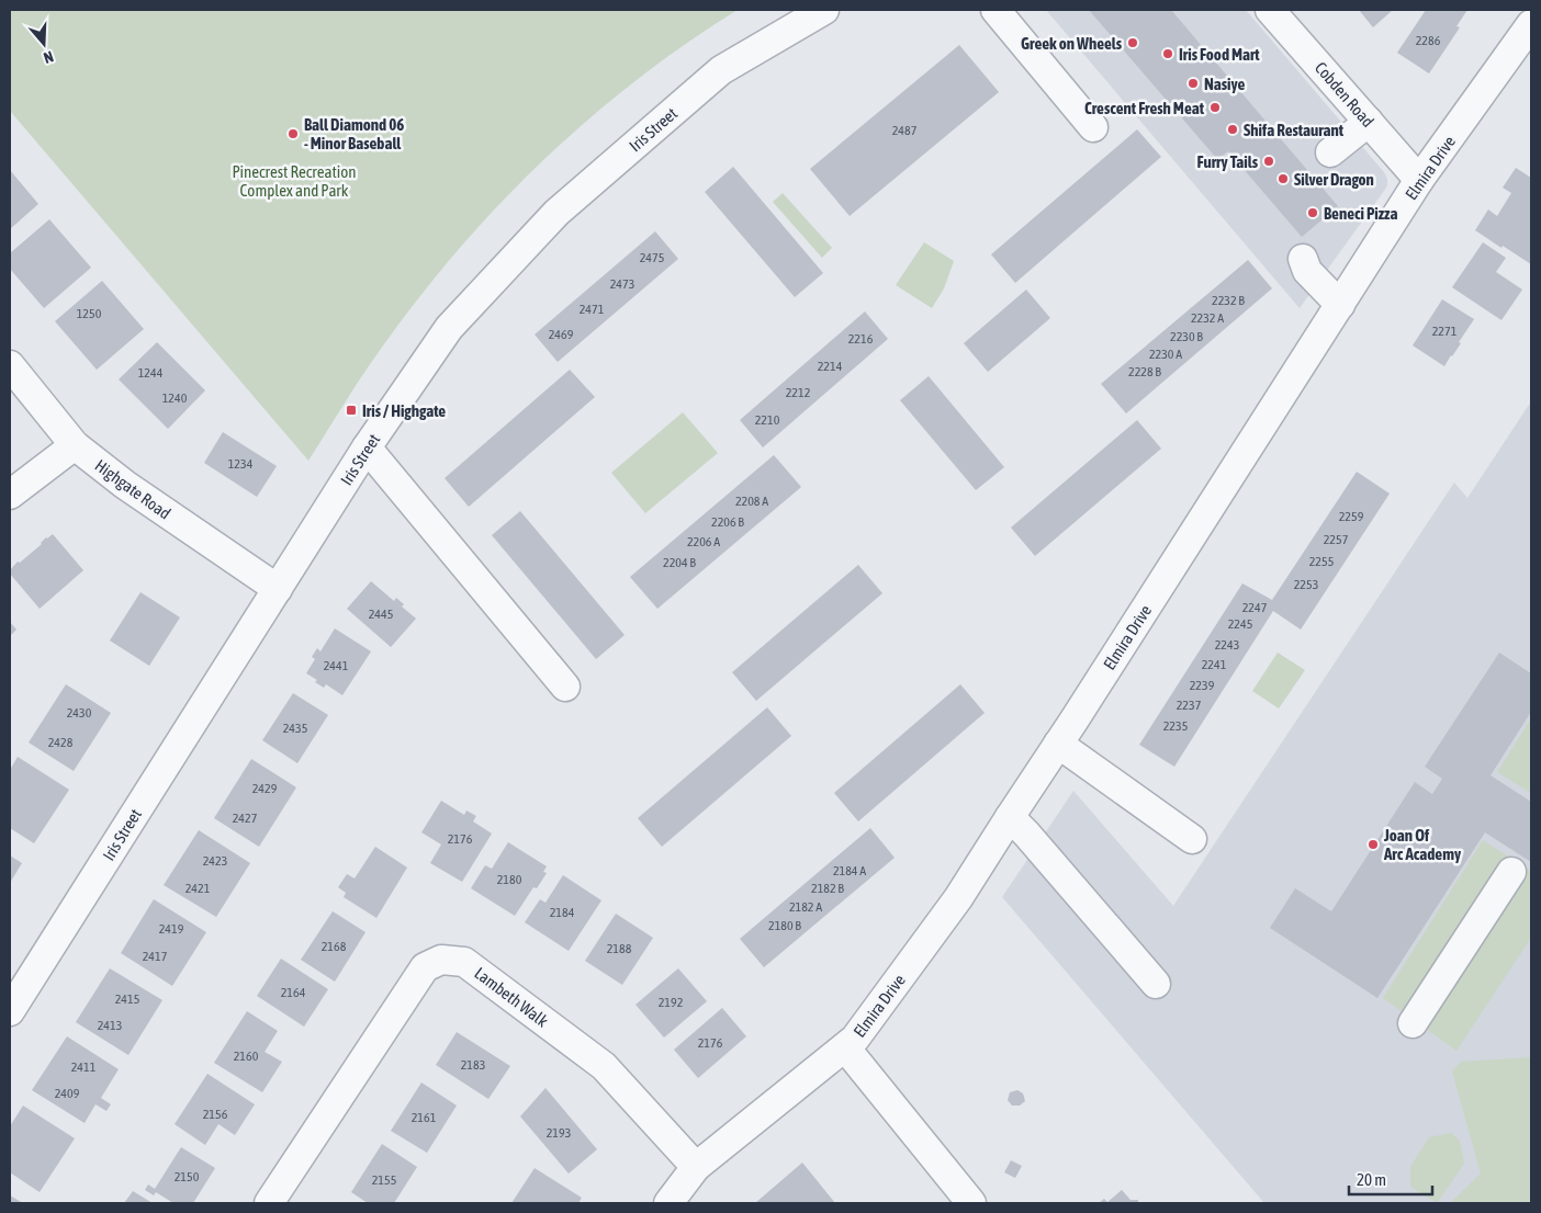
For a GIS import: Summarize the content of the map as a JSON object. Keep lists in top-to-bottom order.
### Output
{
  "streets": {
    "street": [
      "Cobden Road",
      "Iris Street",
      "Elmira Drive",
      "Highgate Road",
      "Lambeth Walk"
    ]
  },
  "crossings": [
    ["Cobden Road", "Elmira Drive"],
    ["Iris Street", "Highgate Road"],
    ["Elmira Drive", "Lambeth Walk"]
  ],
  "parks": ["Pinecrest Recreation Complex and Park"],
  "places": {
    "other": [
      "Greek on Wheels",
      "Iris Food Mart",
      "Nasiye",
      "Crescent Fresh Meat",
      "Shifa Restaurant",
      "Ball Diamond 06 - Minor Baseball",
      "Furry Tails",
      "Silver Dragon",
      "Beneci Pizza",
      "Joan Of Arc Academy"
    ],
    "transit": ["Iris / Highgate"]
  },
  "house_numbers": [
    "2286",
    "2487",
    "2475",
    "2473",
    "2232 B",
    "2471",
    "1250",
    "2232 A",
    "2271",
    "2469",
    "2230 B",
    "2216",
    "2230 A",
    "2214",
    "2228 B",
    "1244",
    "2212",
    "1240",
    "2210",
    "1234",
    "2208 A",
    "2259",
    "2206 B",
    "2257",
    "2206 A",
    "2255",
    "2204 B",
    "2253",
    "2247",
    "2445",
    "2245",
    "2243",
    "2241",
    "2441",
    "2239",
    "2237",
    "2430",
    "2235",
    "2435",
    "2428",
    "2429",
    "2427",
    "2176",
    "2423",
    "2184 A",
    "2180",
    "2421",
    "2182 B",
    "2182 A",
    "2184",
    "2180 B",
    "2419",
    "2168",
    "2188",
    "2417",
    "2164",
    "2415",
    "2192",
    "2413",
    "2176",
    "2160",
    "2183",
    "2411",
    "2409",
    "2156",
    "2161",
    "2193",
    "2150",
    "2155"
  ],
  "scale_bar": "20 m",
  "north": "bottom"
}
